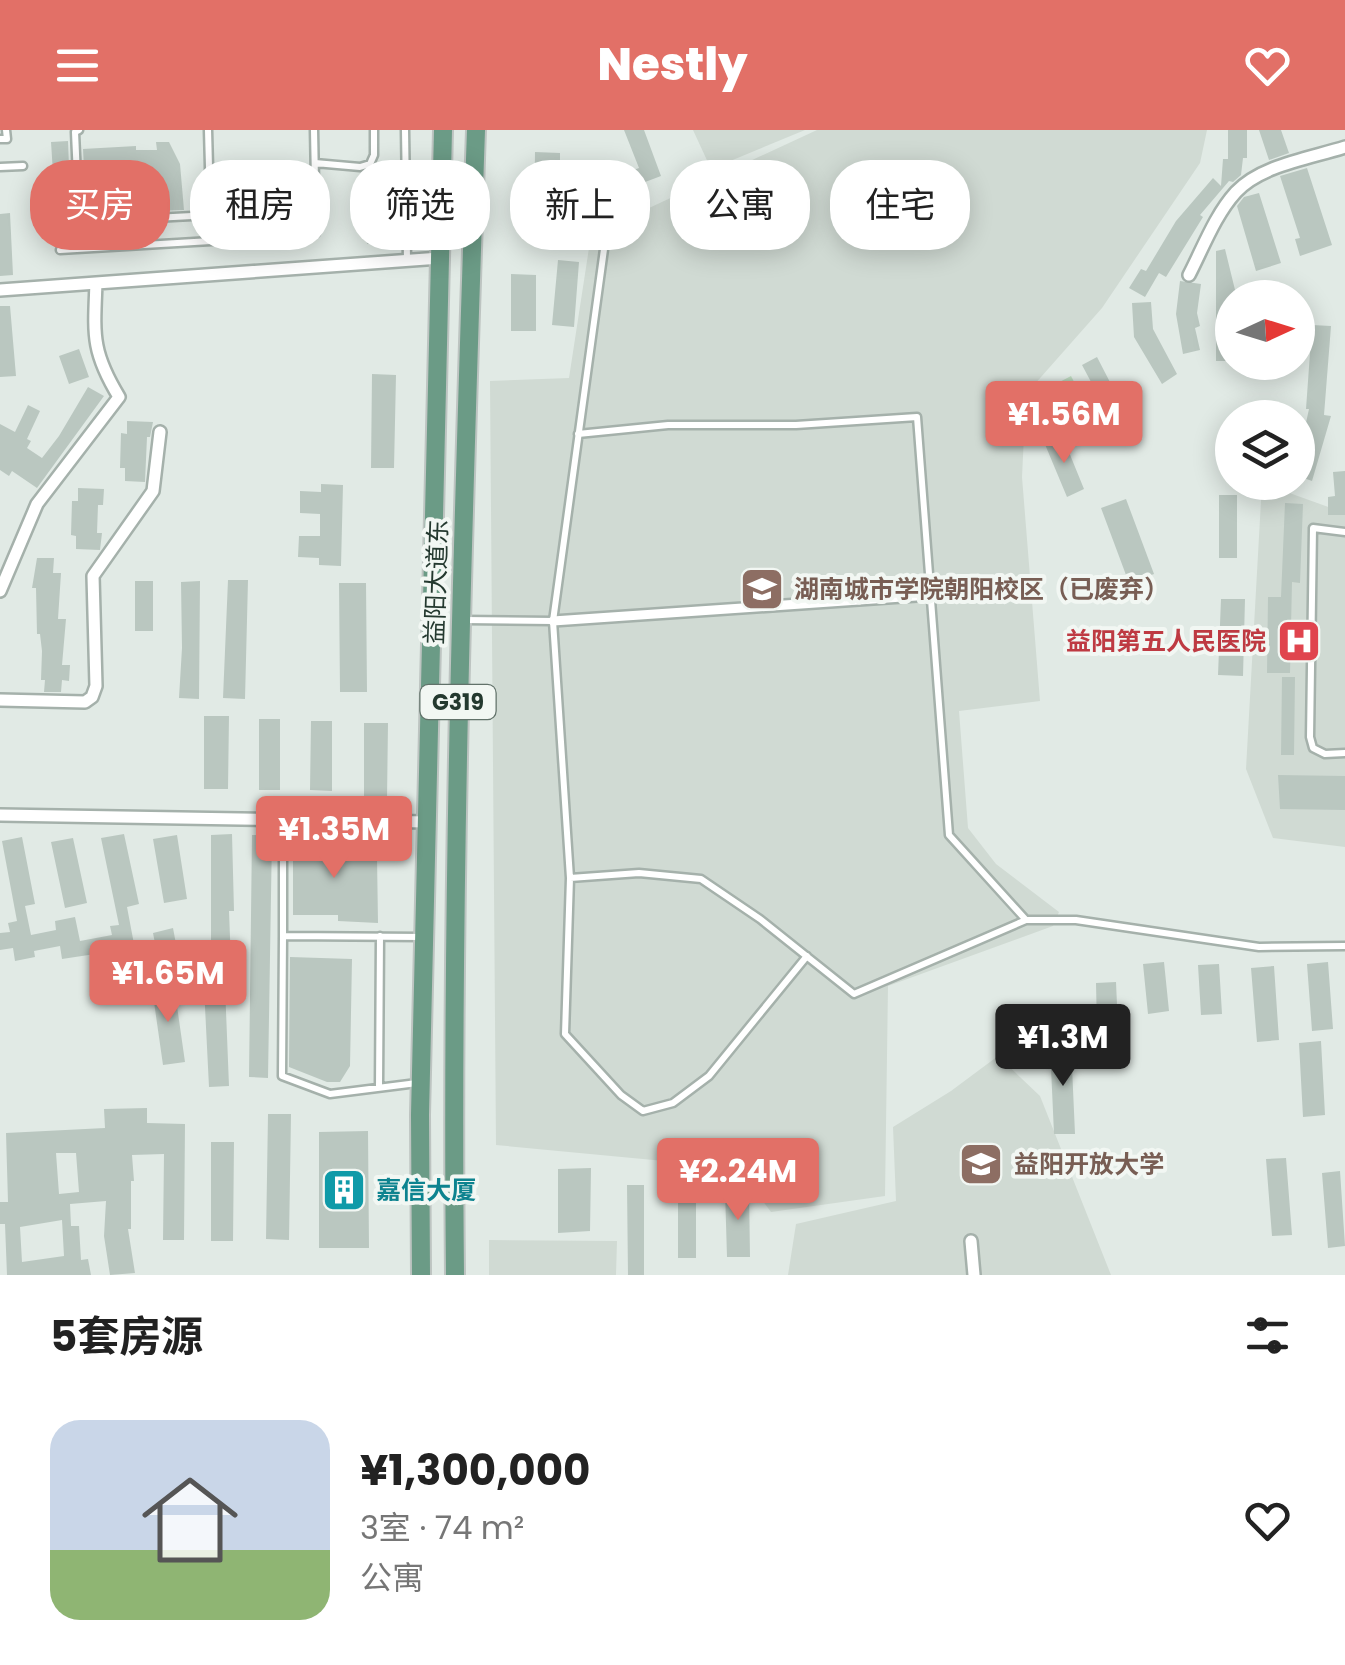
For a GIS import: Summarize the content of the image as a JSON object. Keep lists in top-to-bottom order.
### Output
{
  "streets": {
    "main road": ["益阳大道东", "G319"]
  },
  "places": {
    "school or university": ["湖南城市学院朝阳校区（已废弃）", "益阳开放大学"],
    "hospital": ["益阳第五人民医院"],
    "building": ["嘉信大厦"]
  },
  "north": "right",
  "page": {
    "header": "Nestly",
    "chip": [
      "买房",
      "租房",
      "筛选",
      "新上",
      "公寓",
      "住宅"
    ],
    "price": [
      "¥1.56M",
      "¥1.35M",
      "¥1.65M",
      "¥1.3M",
      "¥2.24M"
    ],
    "heading": "5套房源",
    "list": [
      {
        "name": "¥1,300,000",
        "note": "3室 · 74 m² · 公寓"
      }
    ]
  }
}
